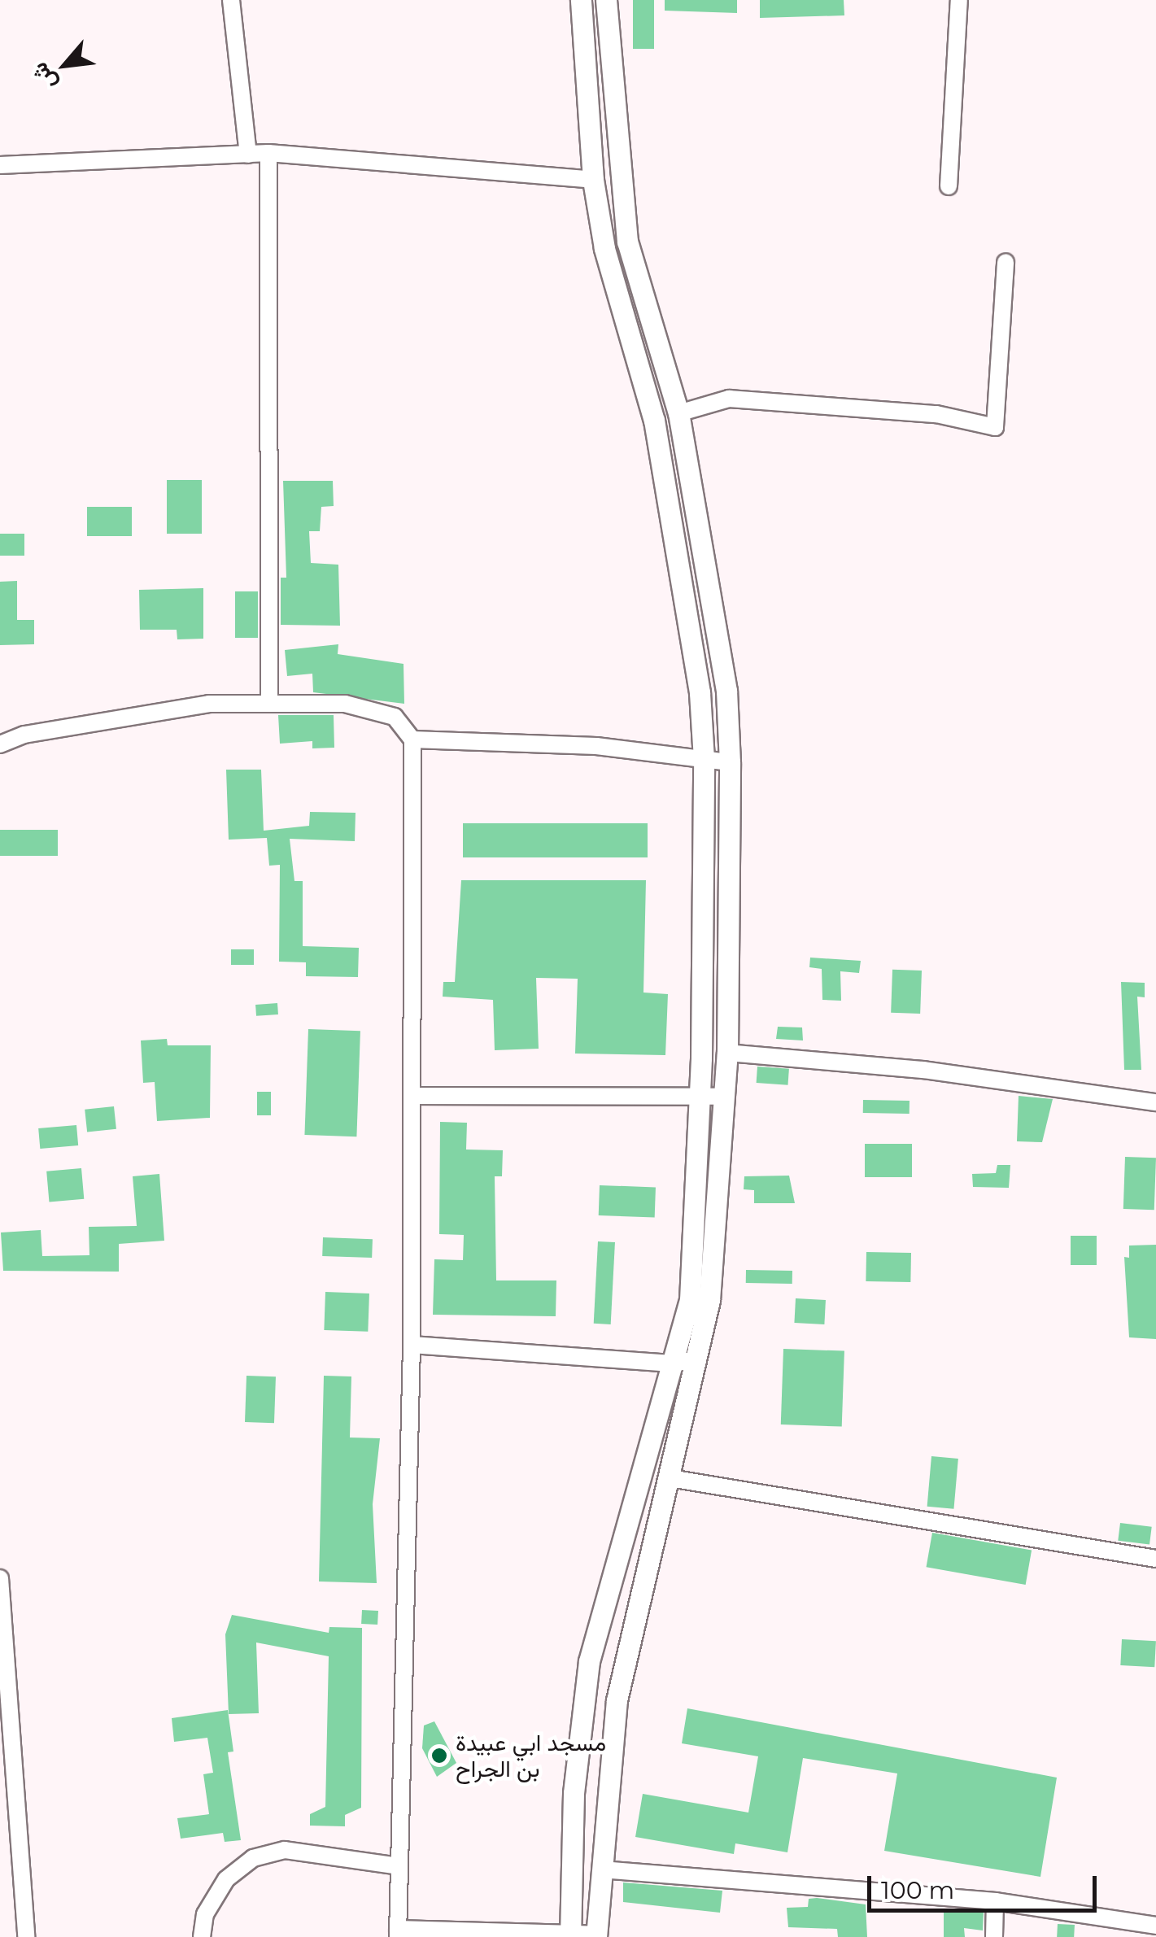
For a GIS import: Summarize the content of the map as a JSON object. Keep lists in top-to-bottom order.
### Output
{
  "places": ["مسجد ابي عبيدة بن الجراح"],
  "scale_bar": "100 m",
  "north": "bottom left"
}
